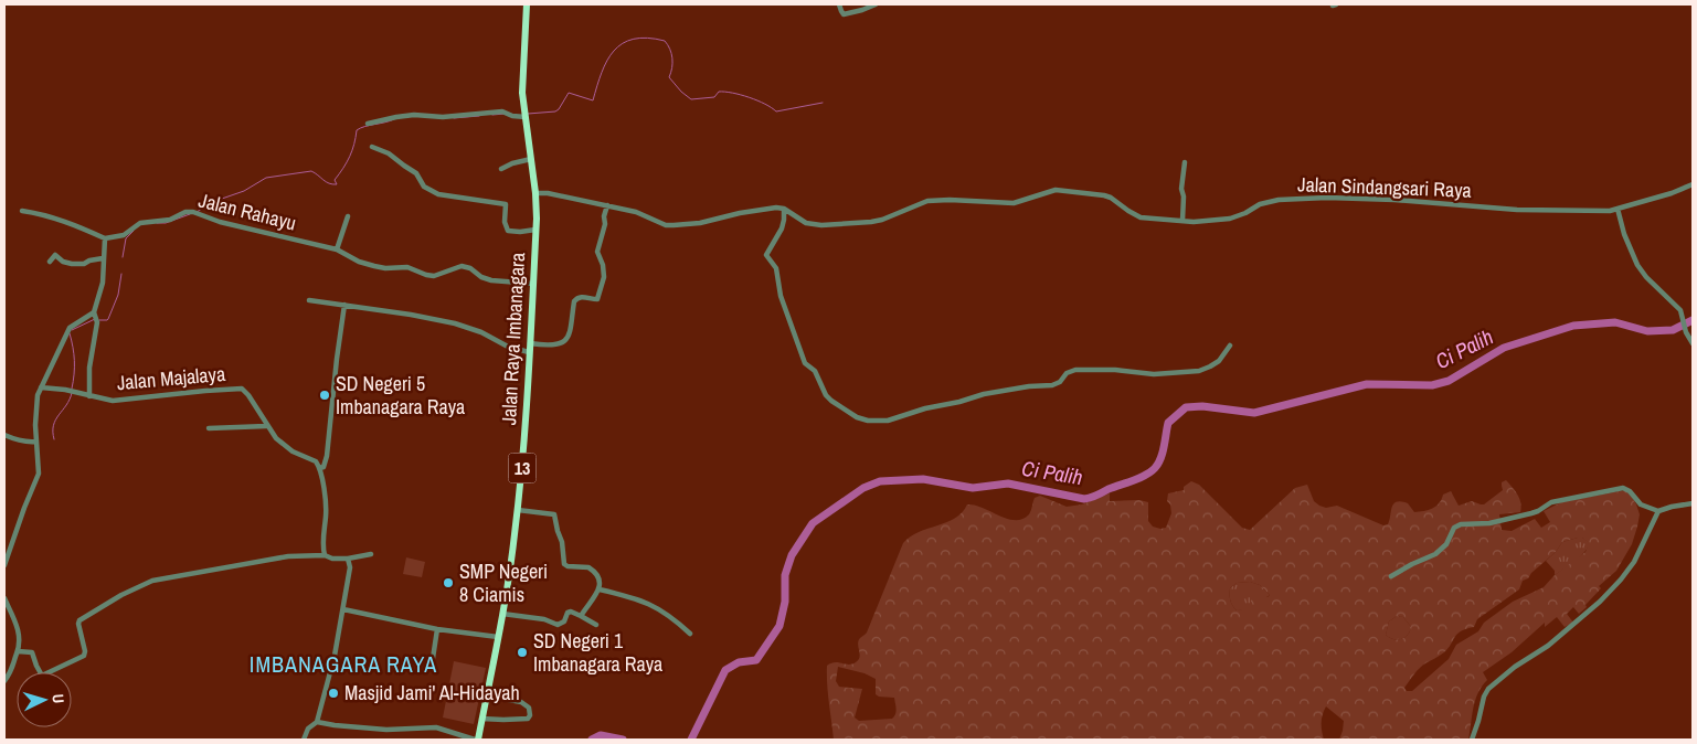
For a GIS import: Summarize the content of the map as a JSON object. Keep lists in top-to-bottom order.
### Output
{
  "streets": {
    "highway": ["Jalan Raya Imbanagara", "13"],
    "street": ["Jalan Sindangsari Raya", "Jalan Rahayu", "Jalan Majalaya"]
  },
  "crossings": [
    ["Jalan Rahayu", "Jalan Raya Imbanagara"]
  ],
  "districts": ["IMBANAGARA RAYA"],
  "water": ["Ci Palih"],
  "places": [
    "SD Negeri 5 Imbanagara Raya",
    "SMP Negeri 8 Ciamis",
    "SD Negeri 1 Imbanagara Raya",
    "Masjid Jami' Al-Hidayah"
  ],
  "north": "right"
}
